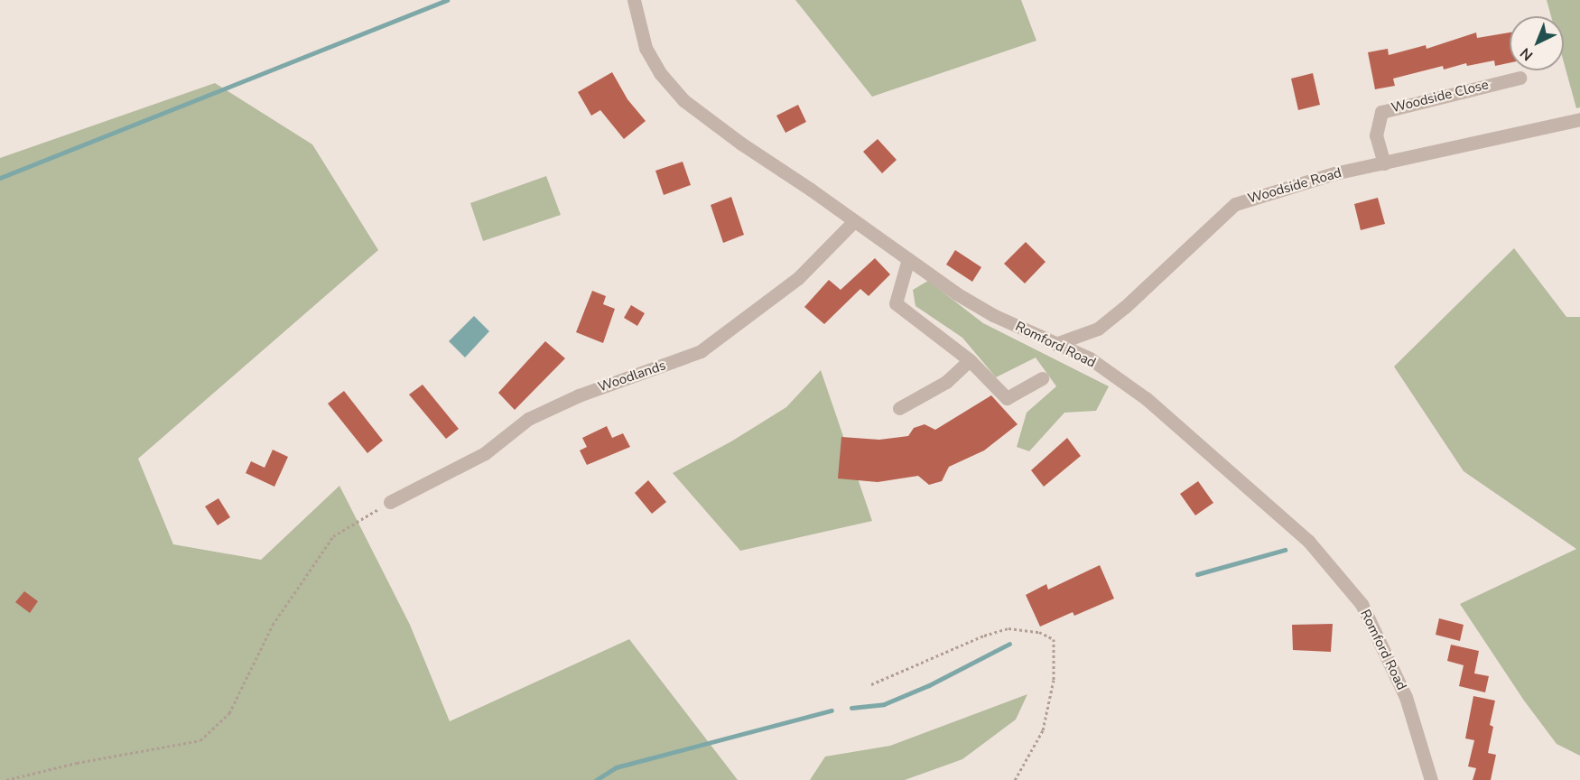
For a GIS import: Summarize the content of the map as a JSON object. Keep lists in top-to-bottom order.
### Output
{
  "streets": {
    "street": [
      "Woodside Close",
      "Woodside Road",
      "Romford Road",
      "Woodlands"
    ]
  },
  "crossings": [
    ["Woodside Close", "Woodside Road"],
    ["Woodside Road", "Romford Road"],
    ["Romford Road", "Woodlands"]
  ],
  "north": "bottom left"
}
